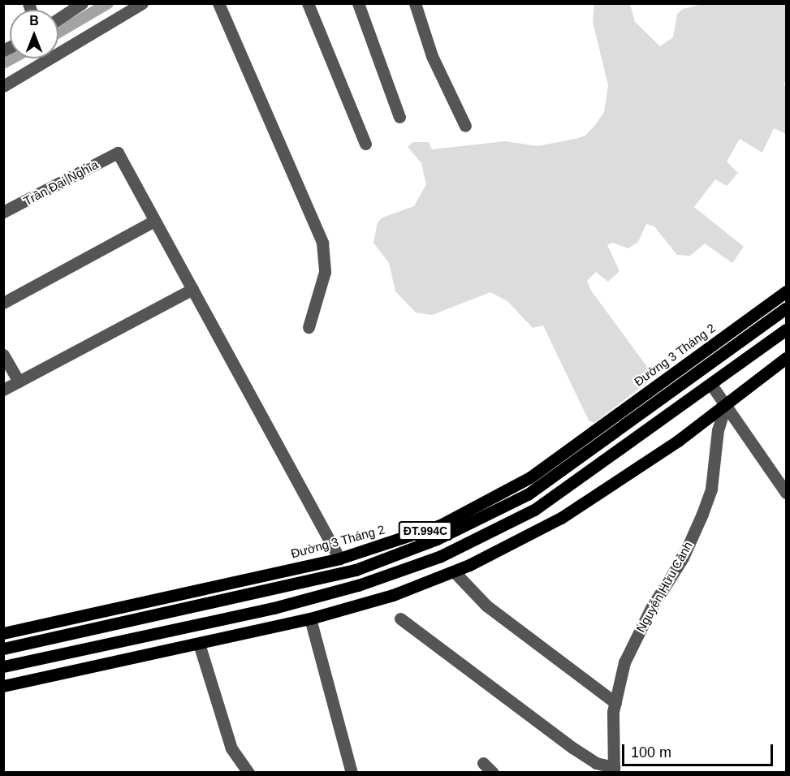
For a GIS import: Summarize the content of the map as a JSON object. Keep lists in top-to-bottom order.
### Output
{
  "streets": {
    "main road": ["Đường 3 Tháng 2", "ĐT.994C"],
    "street": ["Trần Đại Nghĩa", "Nguyễn Hữu Cảnh"]
  },
  "scale_bar": "100 m",
  "north": "top"
}
